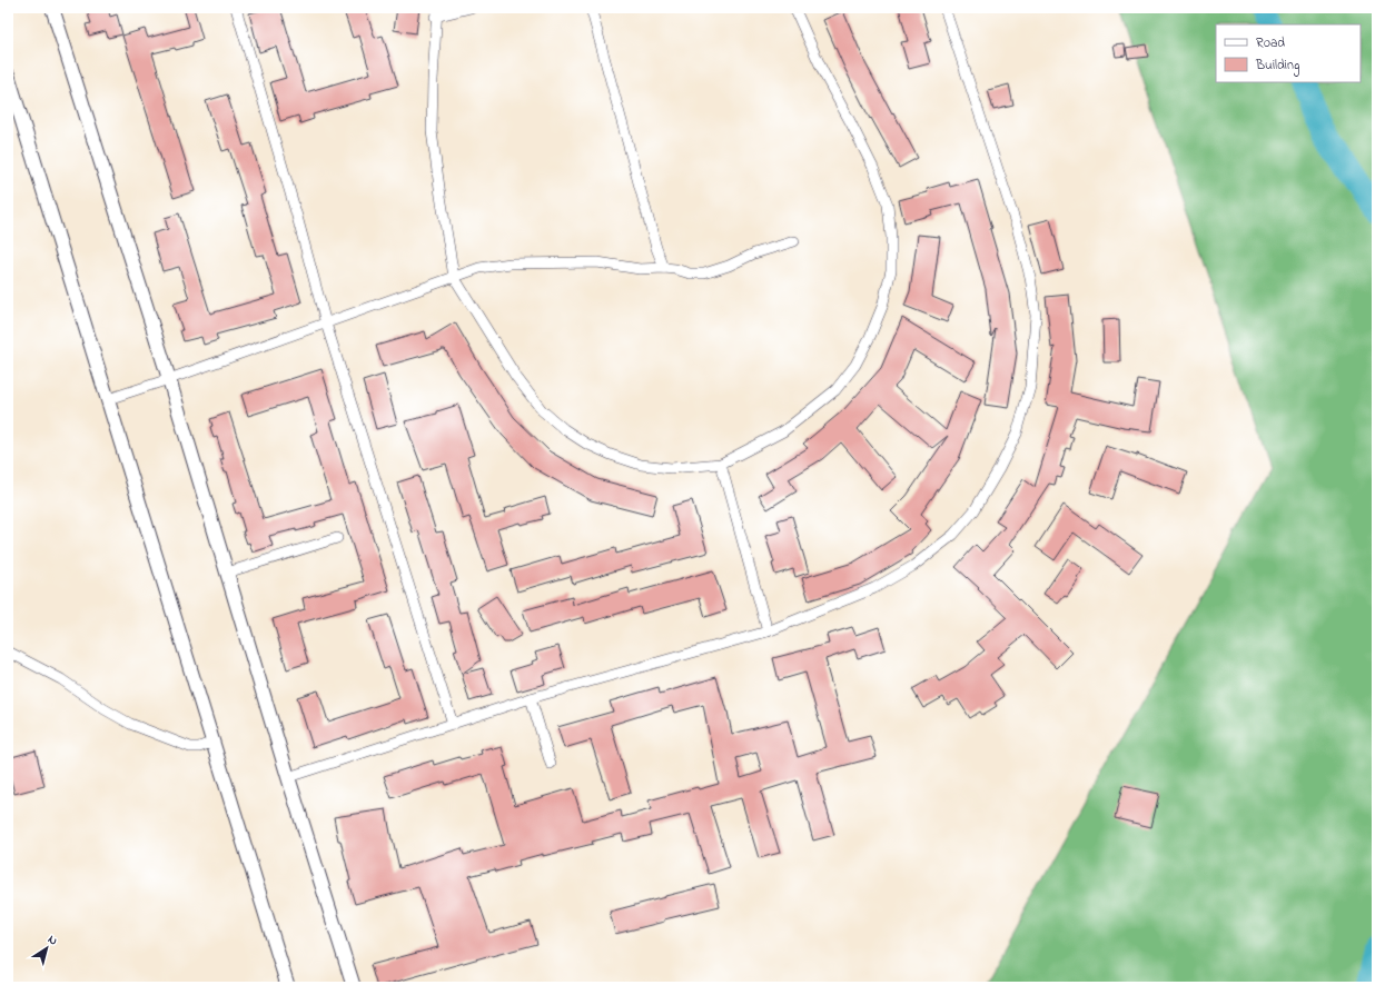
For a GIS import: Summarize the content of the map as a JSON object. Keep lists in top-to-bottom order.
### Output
{
  "legend": ["Road", "Building"],
  "north": "top right"
}
